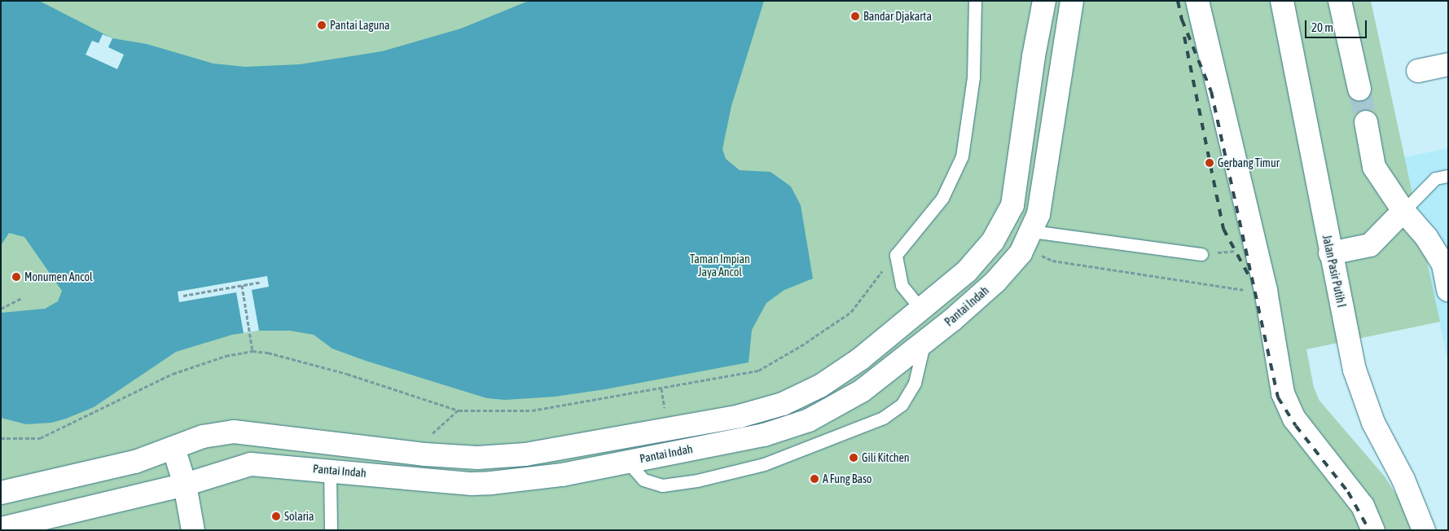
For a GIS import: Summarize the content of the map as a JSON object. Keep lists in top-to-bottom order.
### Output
{
  "streets": {
    "street": ["Jalan Pasir Putih I", "Pantai Indah"]
  },
  "parks": ["Taman Impian Jaya Ancol"],
  "places": [
    "Bandar Djakarta",
    "Pantai Laguna",
    "Gerbang Timur",
    "Monumen Ancol",
    "Gili Kitchen",
    "A Fung Baso",
    "Solaria"
  ],
  "scale_bar": "20 m"
}
